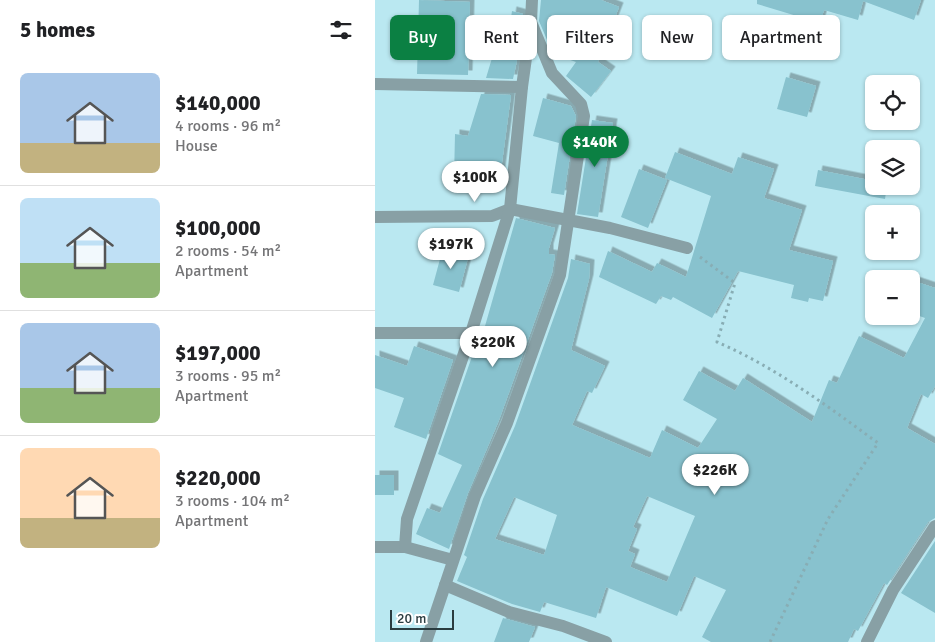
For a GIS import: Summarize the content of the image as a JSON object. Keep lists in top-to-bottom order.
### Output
{
  "scale_bar": "20 m",
  "page": {
    "heading": "5 homes",
    "chip": [
      "Buy",
      "Rent",
      "Filters",
      "New",
      "Apartment"
    ],
    "list": [
      {
        "name": "$140,000",
        "note": "4 rooms · 96 m² · House"
      },
      {
        "name": "$100,000",
        "note": "2 rooms · 54 m² · Apartment"
      },
      {
        "name": "$197,000",
        "note": "3 rooms · 95 m² · Apartment"
      },
      {
        "name": "$220,000",
        "note": "3 rooms · 104 m² · Apartment"
      }
    ],
    "map_buttons": ["+", "−"],
    "price": [
      "$140K",
      "$100K",
      "$197K",
      "$220K",
      "$226K"
    ],
    "scale": "20 m"
  }
}
